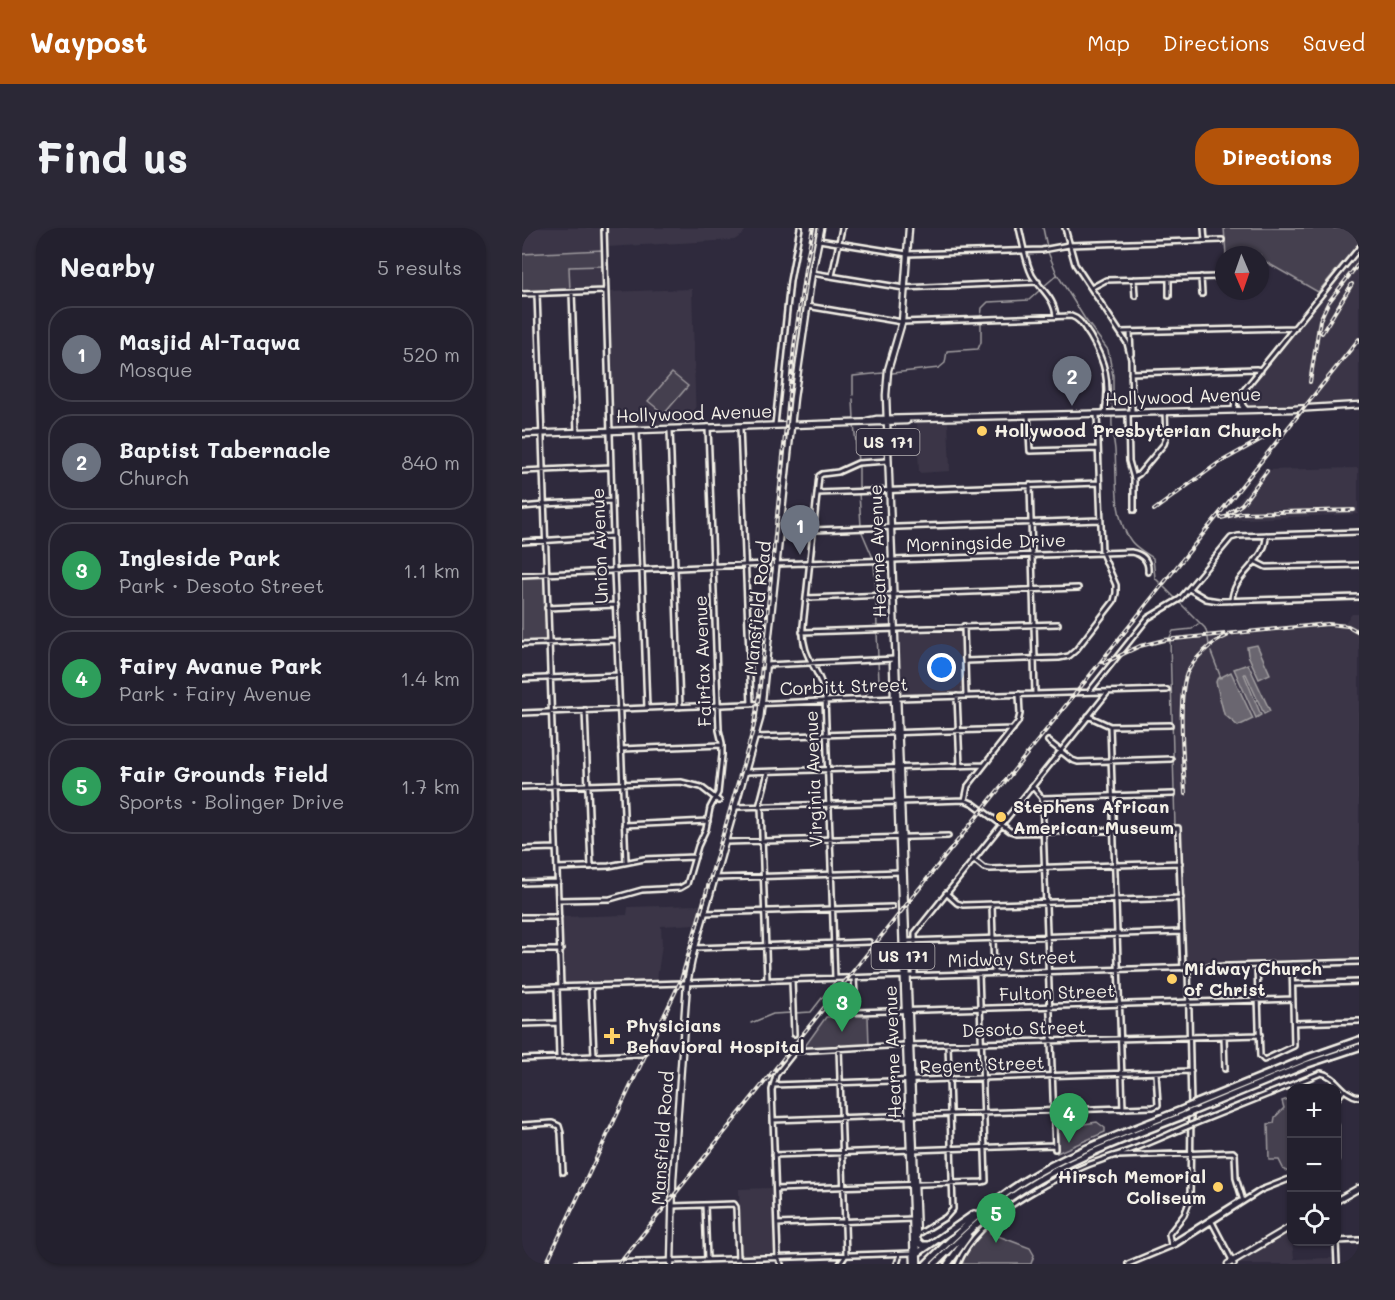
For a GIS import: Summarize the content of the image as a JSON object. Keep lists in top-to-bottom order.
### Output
{
  "streets": {
    "main road": [
      "Hollywood Avenue",
      "US 171",
      "Hearne Avenue",
      "Mansfield Road"
    ],
    "street": [
      "Morningside Drive",
      "Union Avenue",
      "Fairfax Avenue",
      "Corbitt Street",
      "Virginia Avenue",
      "Midway Street",
      "Fulton Street",
      "Desoto Street",
      "Regent Street"
    ]
  },
  "crossings": [
    ["Hollywood Avenue", "Union Avenue"],
    ["Hollywood Avenue", "Hearne Avenue"],
    ["Hollywood Avenue", "Mansfield Road"],
    ["Hollywood Avenue", "Fairfax Avenue"],
    ["Morningside Drive", "Hearne Avenue"],
    ["Morningside Drive", "Mansfield Road"],
    ["Morningside Drive", "Virginia Avenue"],
    ["Union Avenue", "Corbitt Street"],
    ["Hearne Avenue", "Corbitt Street"],
    ["Hearne Avenue", "Virginia Avenue"],
    ["Hearne Avenue", "Midway Street"],
    ["Hearne Avenue", "Fulton Street"],
    ["Hearne Avenue", "Desoto Street"],
    ["Hearne Avenue", "Regent Street"],
    ["Mansfield Road", "Corbitt Street"],
    ["Mansfield Road", "Midway Street"],
    ["Fairfax Avenue", "Corbitt Street"],
    ["Corbitt Street", "Virginia Avenue"],
    ["Virginia Avenue", "Midway Street"],
    ["Midway Street", "Fulton Street"],
    ["Desoto Street", "Regent Street"]
  ],
  "places": {
    "other": [
      "Hollywood Presbyterian Church",
      "Stephens African American Museum",
      "Midway Church of Christ",
      "Hirsch Memorial Coliseum"
    ],
    "health": ["Physicians Behavioral Hospital"]
  },
  "north": "bottom",
  "page": {
    "header": "Waypost",
    "nav": ["Map", "Directions", "Saved"],
    "buttons": "Directions",
    "title": "Find us",
    "heading": ["Nearby", "5 results"],
    "list": [
      {
        "mark": "1",
        "name": "Masjid Al-Taqwa",
        "note": "Mosque",
        "value": "520 m"
      },
      {
        "mark": "2",
        "name": "Baptist Tabernacle",
        "note": "Church",
        "value": "840 m"
      },
      {
        "mark": "3",
        "name": "Ingleside Park",
        "note": "Park · Desoto Street",
        "value": "1.1 km"
      },
      {
        "mark": "4",
        "name": "Fairy Avanue Park",
        "note": "Park · Fairy Avenue",
        "value": "1.4 km"
      },
      {
        "mark": "5",
        "name": "Fair Grounds Field",
        "note": "Sports · Bolinger Drive",
        "value": "1.7 km"
      }
    ],
    "pins": [
      "2",
      "1",
      "3",
      "4",
      "5"
    ],
    "map_buttons": ["+", "−"]
  }
}
